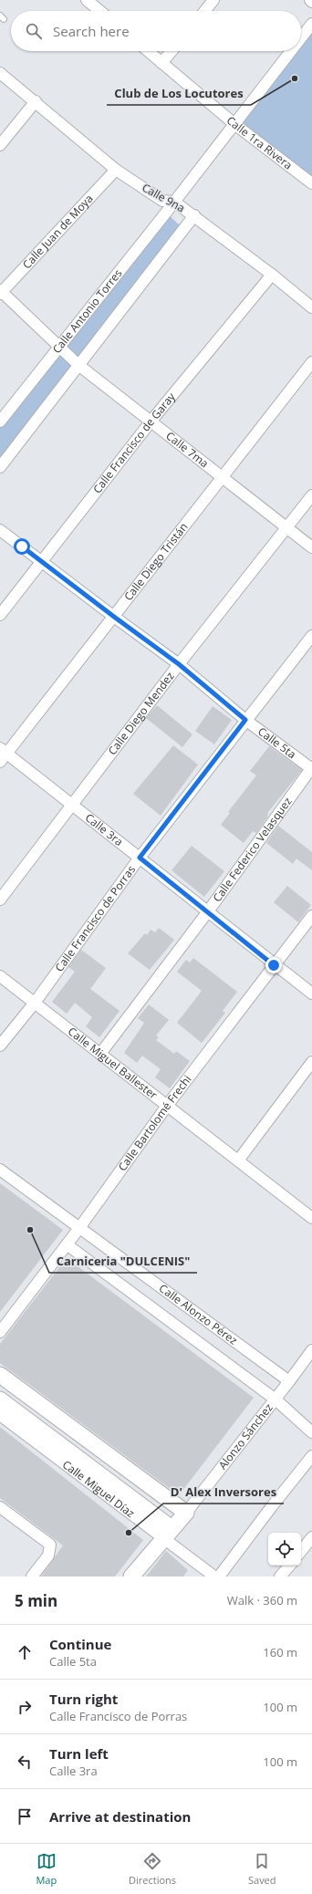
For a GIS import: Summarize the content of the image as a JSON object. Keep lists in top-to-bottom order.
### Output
{
  "streets": {
    "street": [
      "Calle 1ra Rivera",
      "Calle 9na",
      "Calle Juan de Moya",
      "Calle Antonio Torres",
      "Calle Francisco de Garay",
      "Calle 7ma",
      "Calle Diego Tristán",
      "Calle Diego Mendez",
      "Calle 5ta",
      "Calle 3ra",
      "Calle Federico Velasquez",
      "Calle Francisco de Porras",
      "Calle Miguel Ballester",
      "Calle Bartolomé Frechi",
      "Calle Alonzo Pérez",
      "Alonzo Sánchez",
      "Calle Miguel Díaz"
    ]
  },
  "crossings": [
    ["Calle 1ra Rivera", "Calle Antonio Torres"],
    ["Calle 9na", "Calle Juan de Moya"],
    ["Calle 9na", "Calle Antonio Torres"],
    ["Calle 9na", "Calle Francisco de Garay"],
    ["Calle Juan de Moya", "Calle 7ma"],
    ["Calle Antonio Torres", "Calle 7ma"],
    ["Calle Francisco de Garay", "Calle 7ma"],
    ["Calle Francisco de Garay", "Calle 5ta"],
    ["Calle 7ma", "Calle Diego Tristán"],
    ["Calle 7ma", "Calle Diego Mendez"],
    ["Calle Diego Tristán", "Calle 5ta"],
    ["Calle Diego Tristán", "Calle 3ra"],
    ["Calle Diego Mendez", "Calle 5ta"],
    ["Calle Diego Mendez", "Calle 3ra"],
    ["Calle 5ta", "Calle Federico Velasquez"],
    ["Calle 5ta", "Calle Francisco de Porras"],
    ["Calle 3ra", "Calle Federico Velasquez"],
    ["Calle 3ra", "Calle Francisco de Porras"],
    ["Calle 3ra", "Calle Bartolomé Frechi"],
    ["Calle Federico Velasquez", "Calle Miguel Ballester"],
    ["Calle Francisco de Porras", "Calle Miguel Ballester"],
    ["Calle Miguel Ballester", "Calle Bartolomé Frechi"],
    ["Calle Bartolomé Frechi", "Calle Alonzo Pérez"],
    ["Calle Alonzo Pérez", "Alonzo Sánchez"],
    ["Alonzo Sánchez", "Calle Miguel Díaz"]
  ],
  "places": ["Club de Los Locutores", "Carniceria \"DULCENIS\"", "D' Alex Inversores"],
  "page": {
    "search": "Search here",
    "heading": ["5 min", "Walk · 360 m"],
    "list": [
      ["Continue", "Calle 5ta", "160 m"],
      ["Turn right", "Calle Francisco de Porras", "100 m"],
      ["Turn left", "Calle 3ra", "100 m"],
      "Arrive at destination"
    ],
    "nav": ["Map", "Directions", "Saved"]
  }
}
